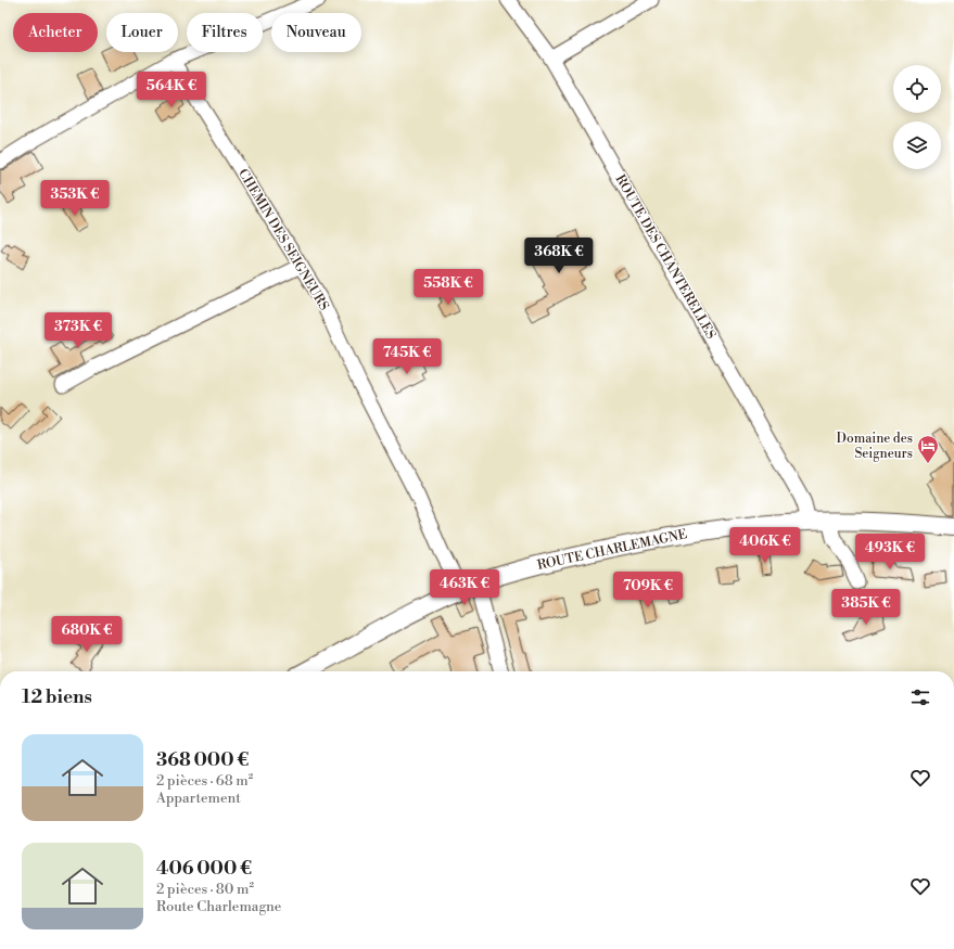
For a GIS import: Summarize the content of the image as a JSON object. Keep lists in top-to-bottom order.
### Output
{
  "streets": {
    "main road": ["ROUTE CHARLEMAGNE"],
    "street": ["CHEMIN DES SEIGNEURS", "ROUTE DES CHANTERELLES"]
  },
  "crossings": [
    ["CHEMIN DES SEIGNEURS", "ROUTE CHARLEMAGNE"],
    ["ROUTE DES CHANTERELLES", "ROUTE CHARLEMAGNE"]
  ],
  "places": {
    "hotel": ["Domaine des Seigneurs"]
  },
  "page": {
    "chip": [
      "Acheter",
      "Louer",
      "Filtres",
      "Nouveau"
    ],
    "price": [
      "564K €",
      "353K €",
      "368K €",
      "558K €",
      "373K €",
      "745K €",
      "406K €",
      "493K €",
      "463K €",
      "709K €",
      "385K €",
      "680K €"
    ],
    "heading": "12 biens",
    "list": [
      {
        "name": "368 000 €",
        "note": "2 pièces · 68 m² · Appartement"
      },
      {
        "name": "406 000 €",
        "note": "2 pièces · 80 m² · Route Charlemagne"
      }
    ]
  }
}
